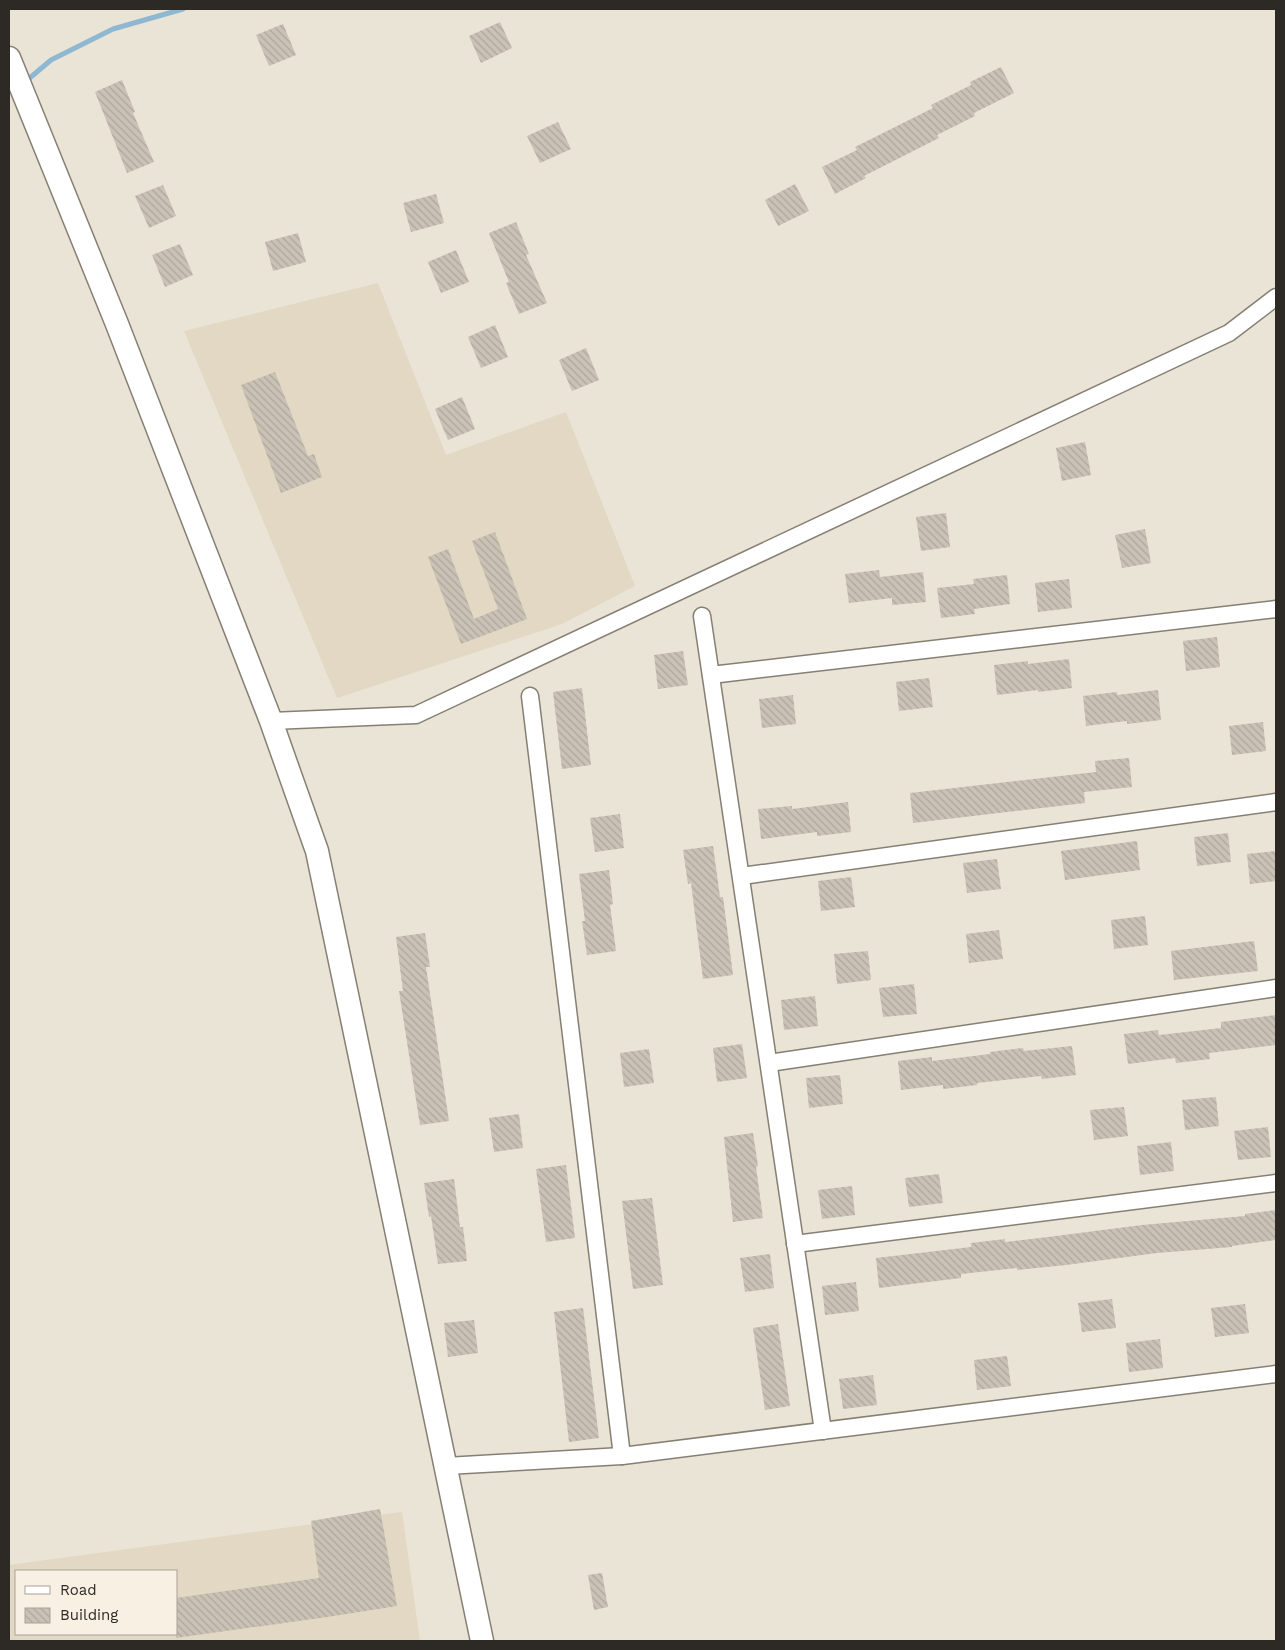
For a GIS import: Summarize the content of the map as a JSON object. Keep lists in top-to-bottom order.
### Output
{
  "legend": ["Road", "Building"]
}
